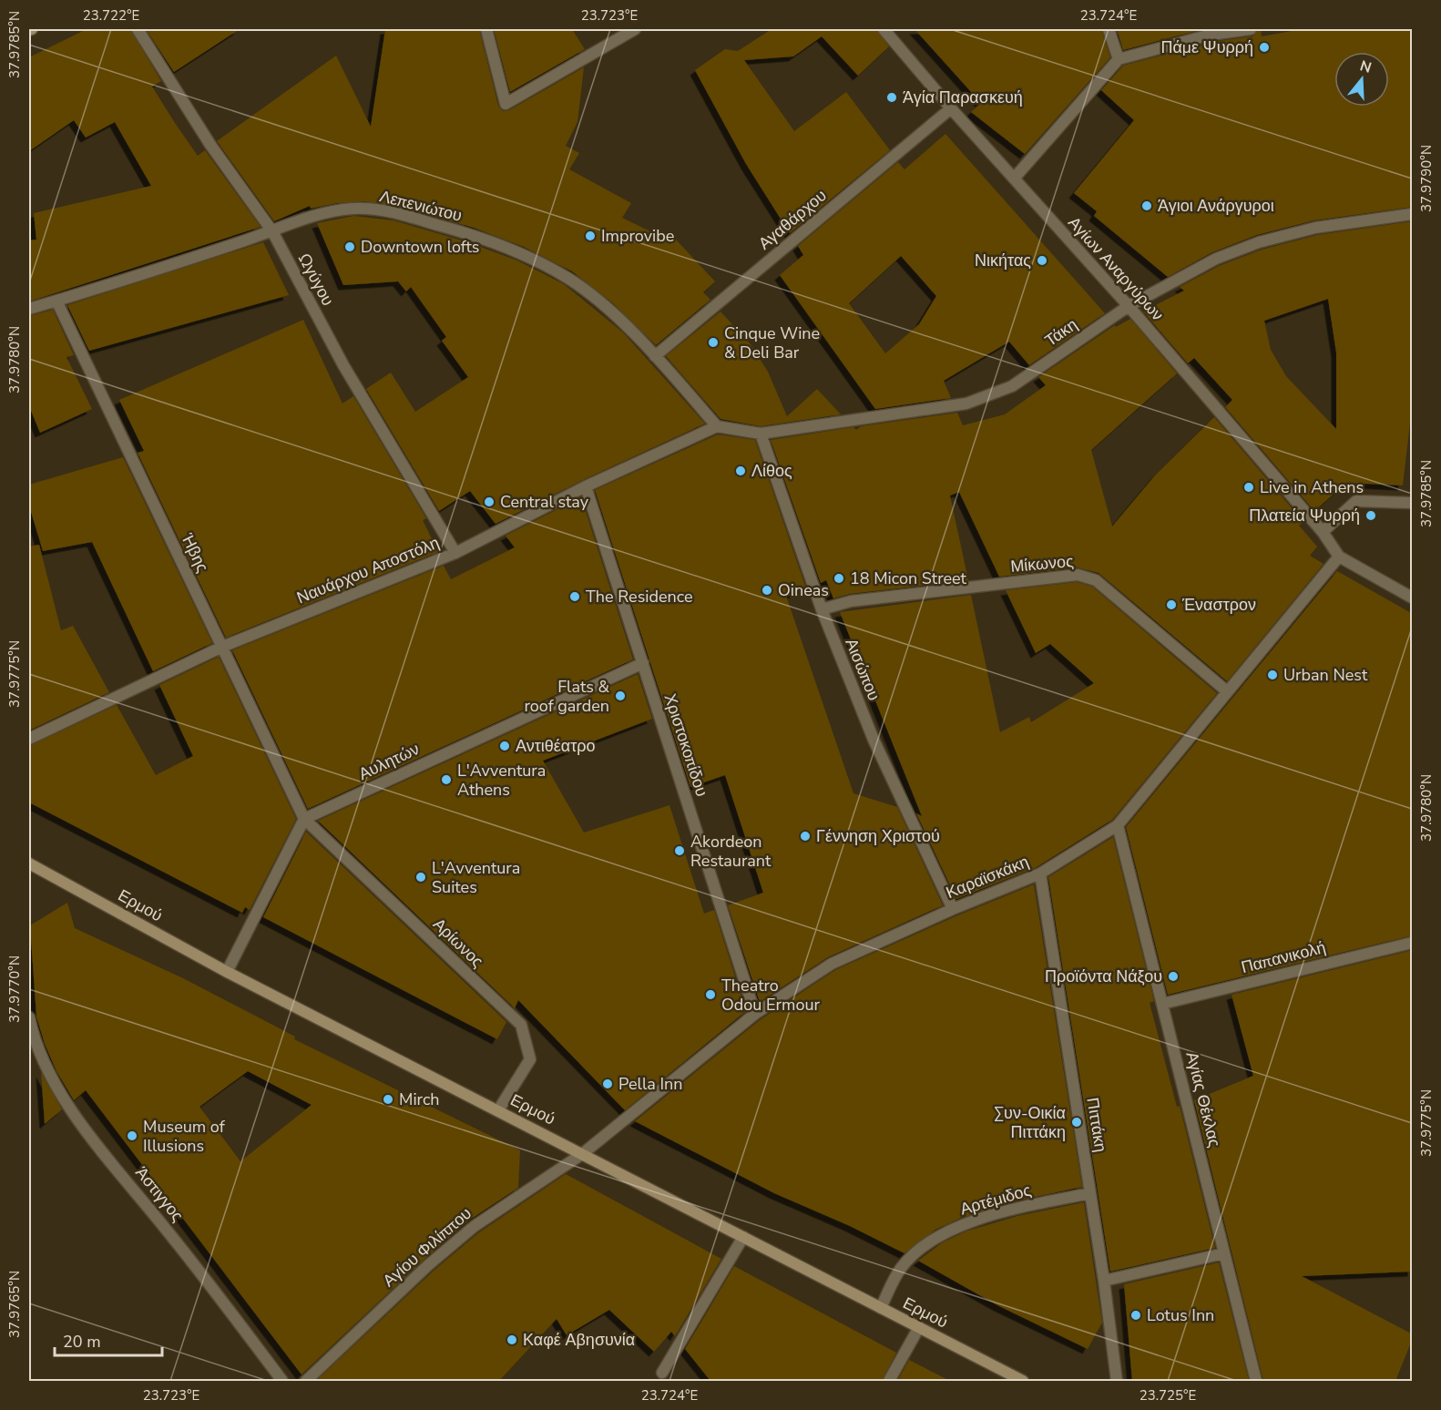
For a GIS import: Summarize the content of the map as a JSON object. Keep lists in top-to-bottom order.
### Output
{
  "streets": {
    "street": [
      "Λεπενιώτου",
      "Αγαθάρχου",
      "Αγίων Αναργύρων",
      "Ωγύγου",
      "Τάκη",
      "Ήβης",
      "Μίκωνος",
      "Ναυάρχου Αποστόλη",
      "Αισώπου",
      "Χριστοκοπίδου",
      "Αυλητών",
      "Καραϊσκάκη",
      "Ερμού",
      "Αρίωνος",
      "Παπανικολή",
      "Αγίας Θέκλας",
      "Πιττάκη",
      "Άστιγγος",
      "Αρτέμιδος",
      "Αγίου Φιλίππου"
    ]
  },
  "crossings": [
    ["Λεπενιώτου", "Αγαθάρχου"],
    ["Λεπενιώτου", "Ωγύγου"],
    ["Λεπενιώτου", "Τάκη"],
    ["Λεπενιώτου", "Ήβης"],
    ["Λεπενιώτου", "Ναυάρχου Αποστόλη"],
    ["Αγαθάρχου", "Αγίων Αναργύρων"],
    ["Αγίων Αναργύρων", "Τάκη"],
    ["Αγίων Αναργύρων", "Καραϊσκάκη"],
    ["Ωγύγου", "Ναυάρχου Αποστόλη"],
    ["Τάκη", "Ναυάρχου Αποστόλη"],
    ["Τάκη", "Αισώπου"],
    ["Ήβης", "Ναυάρχου Αποστόλη"],
    ["Ήβης", "Αυλητών"],
    ["Ήβης", "Αρίωνος"],
    ["Μίκωνος", "Αισώπου"],
    ["Μίκωνος", "Καραϊσκάκη"],
    ["Ναυάρχου Αποστόλη", "Χριστοκοπίδου"],
    ["Αισώπου", "Καραϊσκάκη"],
    ["Χριστοκοπίδου", "Αυλητών"],
    ["Χριστοκοπίδου", "Καραϊσκάκη"],
    ["Αυλητών", "Αρίωνος"],
    ["Καραϊσκάκη", "Ερμού"],
    ["Καραϊσκάκη", "Αγίας Θέκλας"],
    ["Καραϊσκάκη", "Πιττάκη"],
    ["Καραϊσκάκη", "Αγίου Φιλίππου"],
    ["Ερμού", "Αρίωνος"],
    ["Ερμού", "Αρτέμιδος"],
    ["Ερμού", "Αγίου Φιλίππου"],
    ["Παπανικολή", "Αγίας Θέκλας"],
    ["Πιττάκη", "Αρτέμιδος"]
  ],
  "places": [
    "Πάμε Ψυρρή",
    "Άγία Παρασκευή",
    "Άγιοι Ανάργυροι",
    "Improvibe",
    "Downtown lofts",
    "Νικήτας",
    "Cinque Wine & Deli Bar",
    "Λίθος",
    "Live in Athens",
    "Central stay",
    "Πλατεία Ψυρρή",
    "18 Micon Street",
    "Oineas",
    "The Residence",
    "Έναστρον",
    "Urban Nest",
    "Flats & roof garden",
    "Αντιθέατρο",
    "L'Avventura Athens",
    "Γέννηση Χριστού",
    "Akordeon Restaurant",
    "L'Avventura Suites",
    "Προϊόντα Νάξου",
    "Theatro Odou Ermour",
    "Pella Inn",
    "Mirch",
    "Συν-Οικία Πιττάκη",
    "Museum of Illusions",
    "Lotus Inn",
    "Καφέ Αβησυνία"
  ],
  "scale_bar": "20 m",
  "north": "top",
  "coordinates": [
    "23.722°E",
    "23.723°E",
    "23.724°E",
    "37.9785°N",
    "37.9790°N",
    "37.9780°N",
    "37.9775°N",
    "37.9770°N",
    "37.9765°N",
    "23.725°E"
  ]
}
